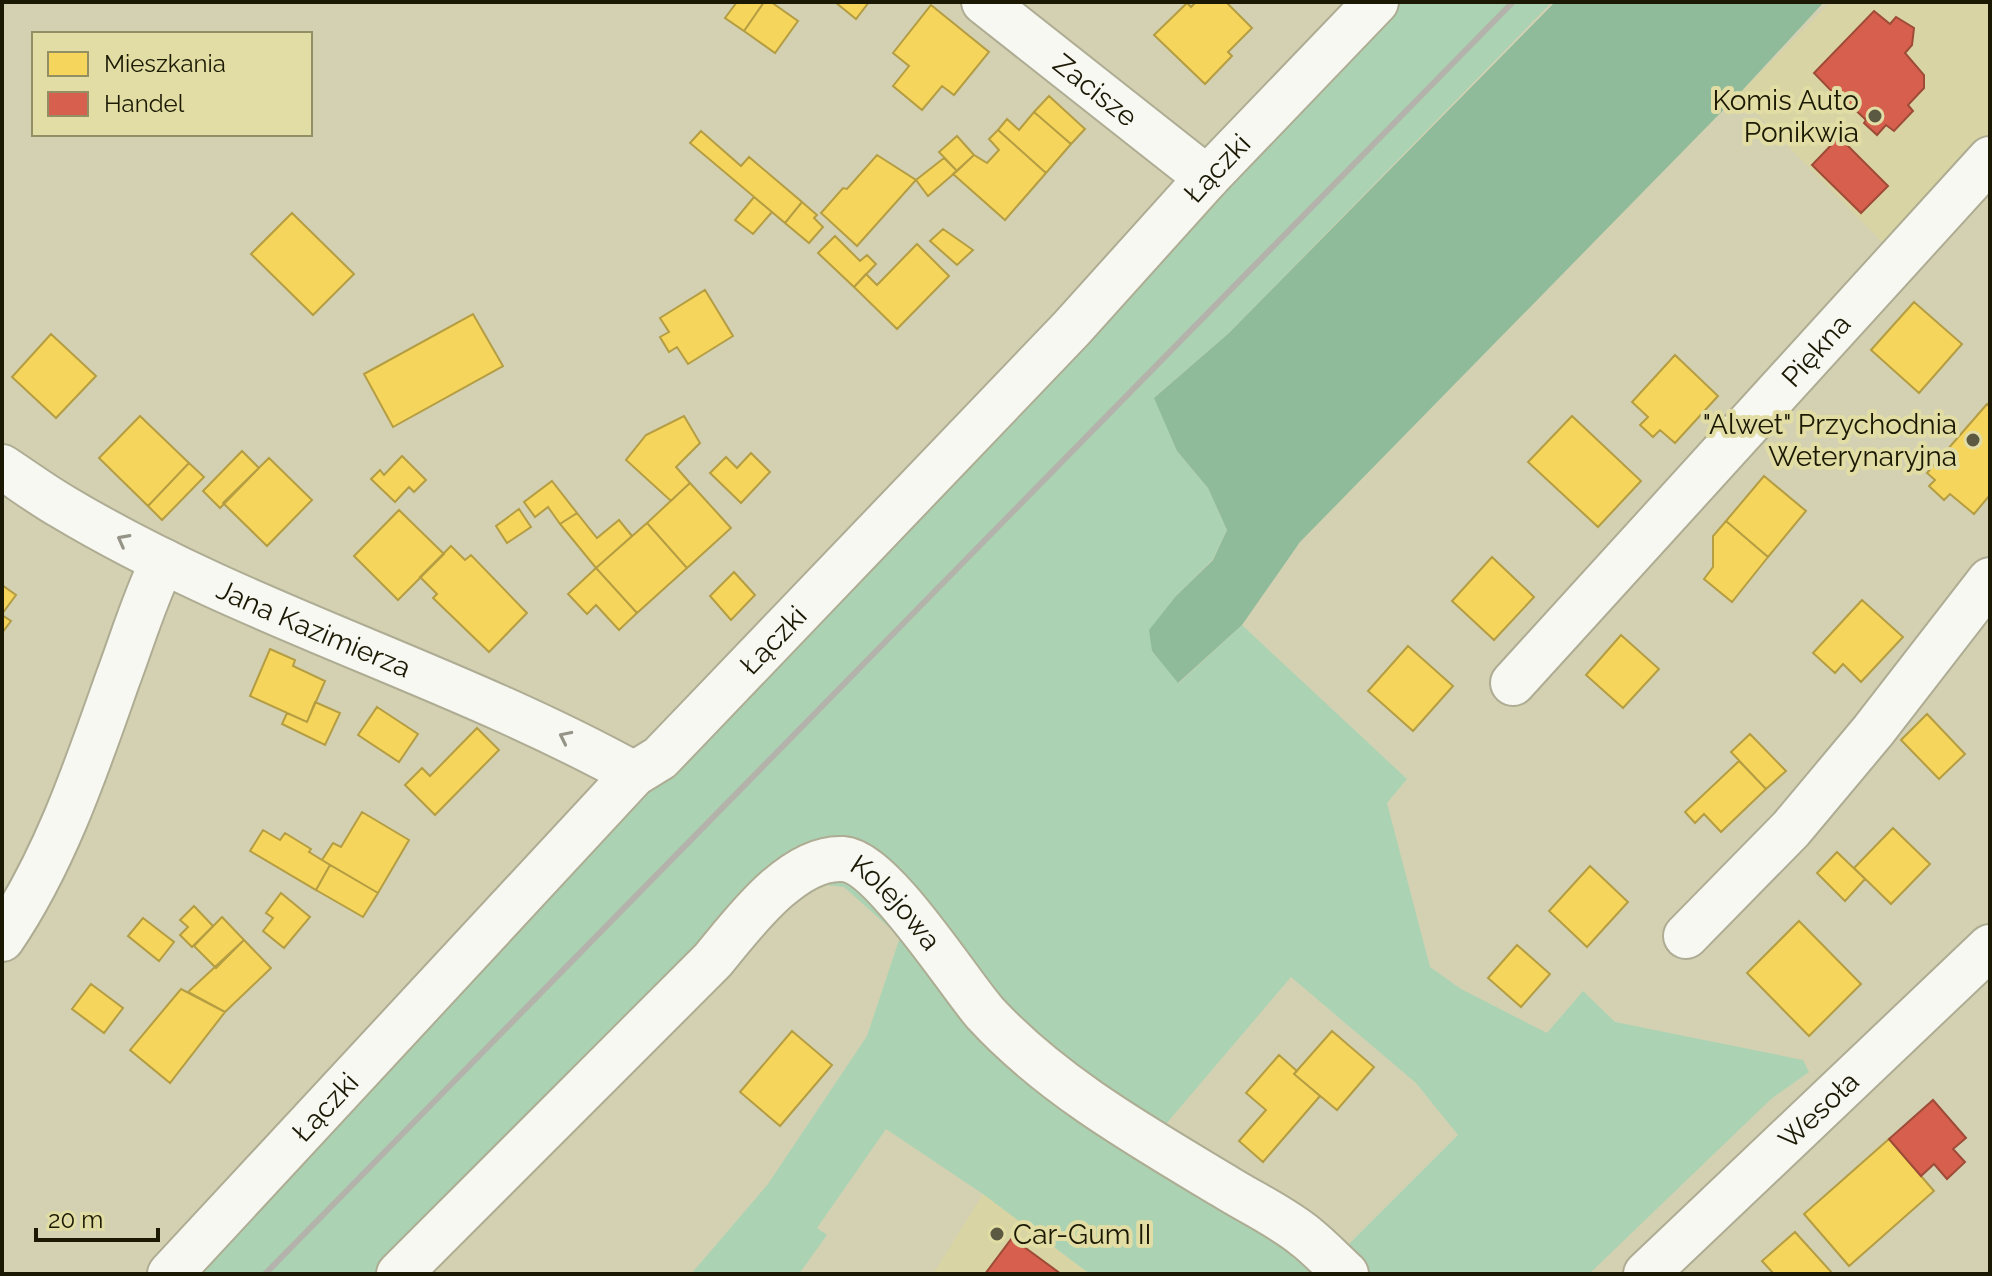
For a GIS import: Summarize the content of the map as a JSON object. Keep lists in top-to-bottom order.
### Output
{
  "streets": {
    "street": [
      "Zacisze",
      "Łączki",
      "Piękna",
      "Jana Kazimierza",
      "Kolejowa",
      "Wesoła"
    ]
  },
  "crossings": [
    ["Zacisze", "Łączki"],
    ["Łączki", "Jana Kazimierza"]
  ],
  "one_way": ["Jana Kazimierza"],
  "places": ["Komis Auto Ponikwia", "\"Alwet\" Przychodnia Weterynaryjna", "Car-Gum II"],
  "legend": ["Mieszkania", "Handel"],
  "scale_bar": "20 m"
}
